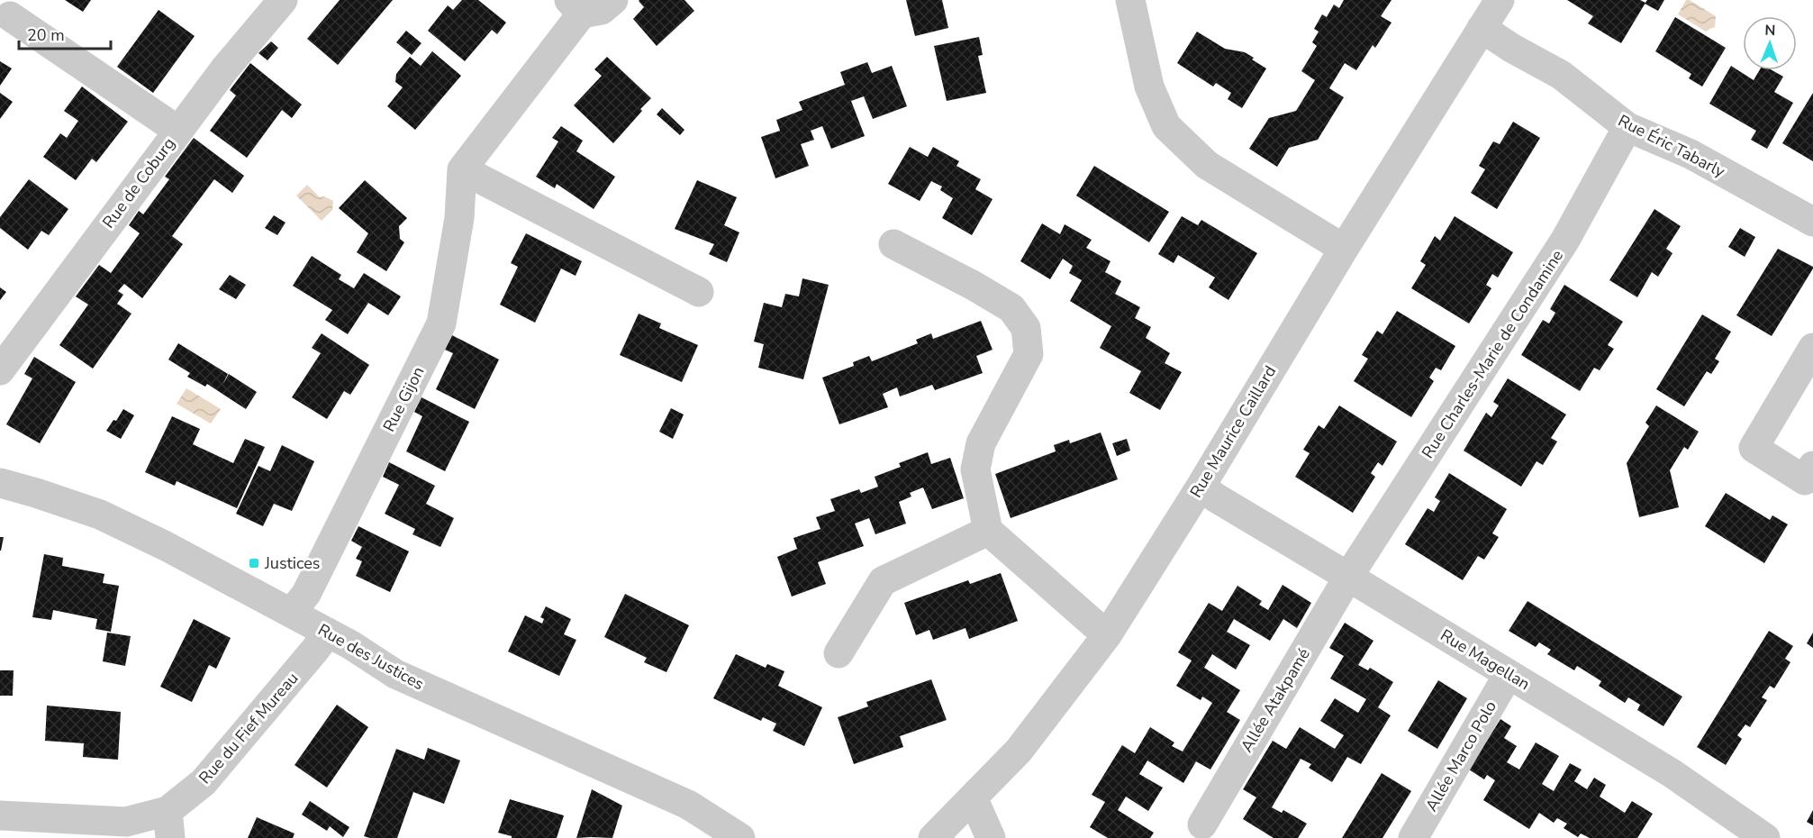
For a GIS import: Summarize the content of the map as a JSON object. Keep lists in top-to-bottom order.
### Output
{
  "streets": {
    "street": [
      "Rue Éric Tabarly",
      "Rue de Coburg",
      "Rue Charles-Marie de Condamine",
      "Rue Gijon",
      "Rue Maurice Caillard",
      "Rue des Justices",
      "Rue Magellan",
      "Allée Atakpamé",
      "Rue du Fief Mureau",
      "Allée Marco Polo"
    ]
  },
  "crossings": [
    ["Rue Éric Tabarly", "Rue Charles-Marie de Condamine"],
    ["Rue Éric Tabarly", "Rue Maurice Caillard"],
    ["Rue Charles-Marie de Condamine", "Rue Magellan"],
    ["Rue Charles-Marie de Condamine", "Allée Atakpamé"],
    ["Rue Gijon", "Rue des Justices"],
    ["Rue Maurice Caillard", "Rue Magellan"],
    ["Rue des Justices", "Rue du Fief Mureau"],
    ["Rue Magellan", "Allée Atakpamé"],
    ["Rue Magellan", "Allée Marco Polo"]
  ],
  "places": {
    "transit": ["Justices"]
  },
  "scale_bar": "20 m",
  "north": "top"
}
